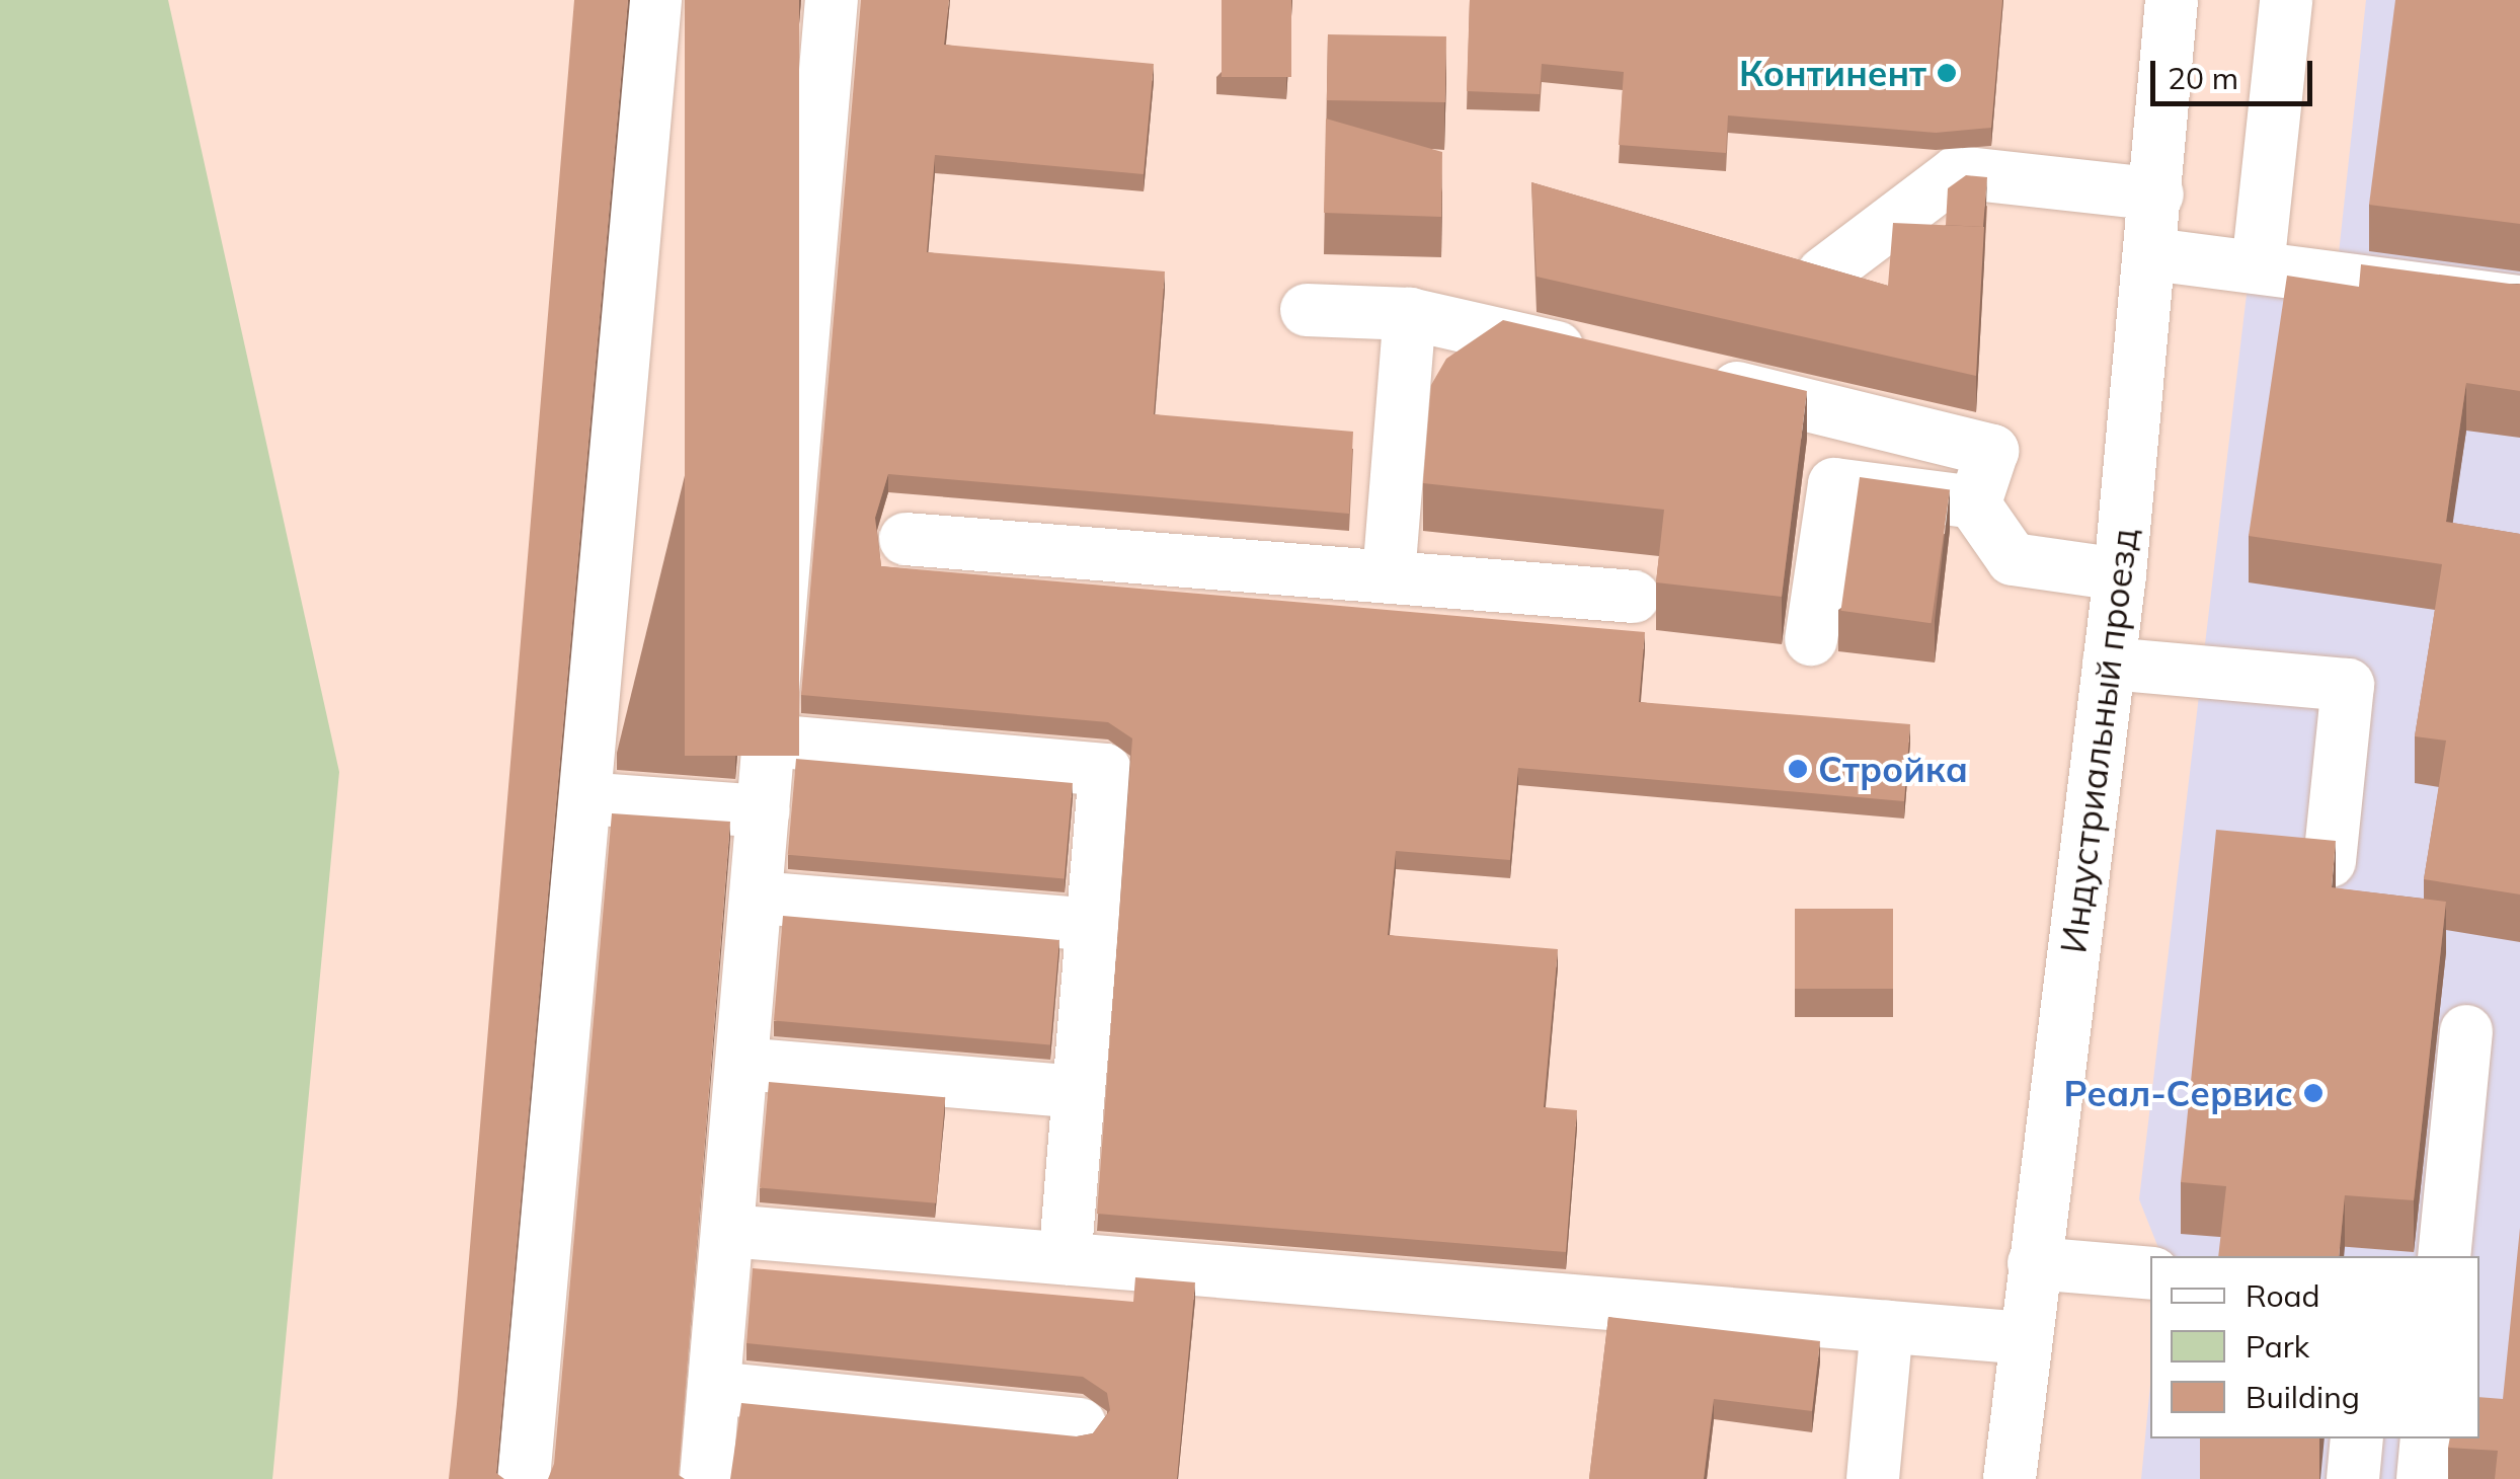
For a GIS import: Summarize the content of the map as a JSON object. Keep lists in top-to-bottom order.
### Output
{
  "streets": {
    "street": ["Индустриальный проезд"]
  },
  "places": ["Континент", "Стройка", "Реал-Сервис"],
  "legend": ["Road", "Park", "Building"],
  "scale_bar": "20 m"
}
